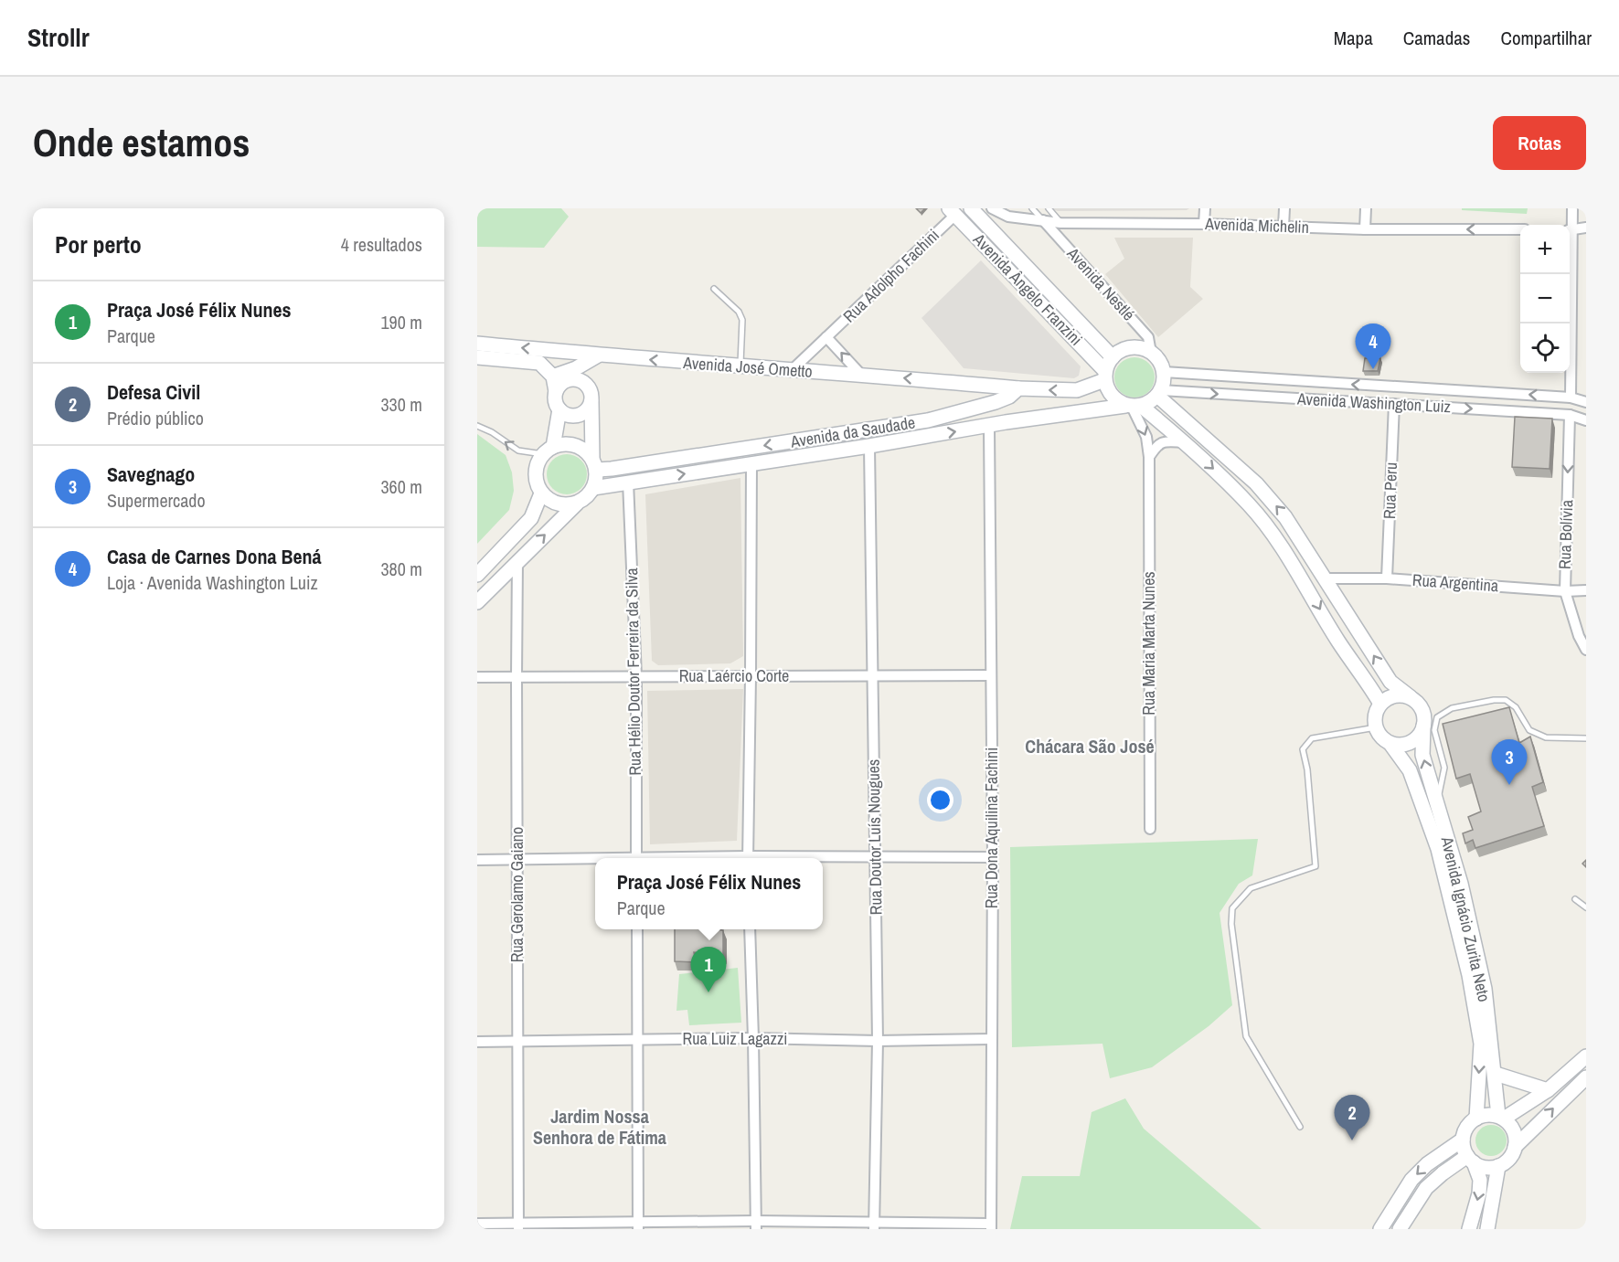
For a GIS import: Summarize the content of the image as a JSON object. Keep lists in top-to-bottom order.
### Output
{
  "streets": {
    "main road": [
      "Avenida Ângelo Franzini",
      "Avenida José Ometto",
      "Avenida da Saudade",
      "Avenida Ignácio Zurita Neto"
    ],
    "street": [
      "Avenida Michelin",
      "Rua Adolpho Fachini",
      "Avenida Nestlé",
      "Avenida Washington Luiz",
      "Rua Peru",
      "Rua Bolívia",
      "Rua Argentina",
      "Rua Maria Marta Nunes",
      "Rua Hélio Doutor Ferreira da Silva",
      "Rua Laércio Corte",
      "Rua Dona Aquilina Fachini",
      "Rua Doutor Luís Nougues",
      "Rua Gerolamo Gaiano",
      "Rua Luiz Lagazzi"
    ]
  },
  "crossings": [
    ["Avenida Michelin", "Avenida Nestlé"],
    ["Rua Adolpho Fachini", "Avenida Ângelo Franzini"],
    ["Rua Adolpho Fachini", "Avenida José Ometto"],
    ["Avenida Nestlé", "Avenida Ângelo Franzini"],
    ["Avenida Nestlé", "Avenida Washington Luiz"],
    ["Avenida Nestlé", "Avenida da Saudade"],
    ["Avenida Nestlé", "Rua Maria Marta Nunes"],
    ["Avenida Ângelo Franzini", "Avenida Washington Luiz"],
    ["Avenida Ângelo Franzini", "Avenida da Saudade"],
    ["Avenida Ângelo Franzini", "Rua Maria Marta Nunes"],
    ["Avenida José Ometto", "Avenida da Saudade"],
    ["Avenida Washington Luiz", "Avenida da Saudade"],
    ["Avenida Washington Luiz", "Rua Peru"],
    ["Avenida Washington Luiz", "Rua Bolívia"],
    ["Avenida Washington Luiz", "Rua Maria Marta Nunes"],
    ["Avenida da Saudade", "Rua Maria Marta Nunes"],
    ["Avenida da Saudade", "Rua Hélio Doutor Ferreira da Silva"],
    ["Avenida da Saudade", "Rua Dona Aquilina Fachini"],
    ["Avenida da Saudade", "Rua Doutor Luís Nougues"],
    ["Rua Peru", "Rua Argentina"],
    ["Rua Bolívia", "Rua Argentina"],
    ["Rua Hélio Doutor Ferreira da Silva", "Rua Laércio Corte"],
    ["Rua Laércio Corte", "Rua Dona Aquilina Fachini"],
    ["Rua Laércio Corte", "Rua Doutor Luís Nougues"],
    ["Rua Laércio Corte", "Rua Gerolamo Gaiano"],
    ["Rua Dona Aquilina Fachini", "Rua Luiz Lagazzi"],
    ["Rua Doutor Luís Nougues", "Rua Luiz Lagazzi"],
    ["Rua Gerolamo Gaiano", "Rua Luiz Lagazzi"]
  ],
  "one_way": ["Avenida José Ometto", "Rua Bolívia"],
  "districts": ["Chácara São José", "Jardim Nossa Senhora de Fátima"],
  "page": {
    "header": "Strollr",
    "nav": ["Mapa", "Camadas", "Compartilhar"],
    "buttons": "Rotas",
    "title": "Onde estamos",
    "heading": ["Por perto", "4 resultados"],
    "map_buttons": ["+", "−"],
    "list": [
      {
        "mark": "1",
        "name": "Praça José Félix Nunes",
        "note": "Parque",
        "value": "190 m"
      },
      {
        "mark": "2",
        "name": "Defesa Civil",
        "note": "Prédio público",
        "value": "330 m"
      },
      {
        "mark": "3",
        "name": "Savegnago",
        "note": "Supermercado",
        "value": "360 m"
      },
      {
        "mark": "4",
        "name": "Casa de Carnes Dona Bená",
        "note": "Loja · Avenida Washington Luiz",
        "value": "380 m"
      }
    ],
    "pins": [
      "4",
      "3",
      "1",
      "2"
    ],
    "popup": ["Praça José Félix Nunes", "Parque"]
  }
}
